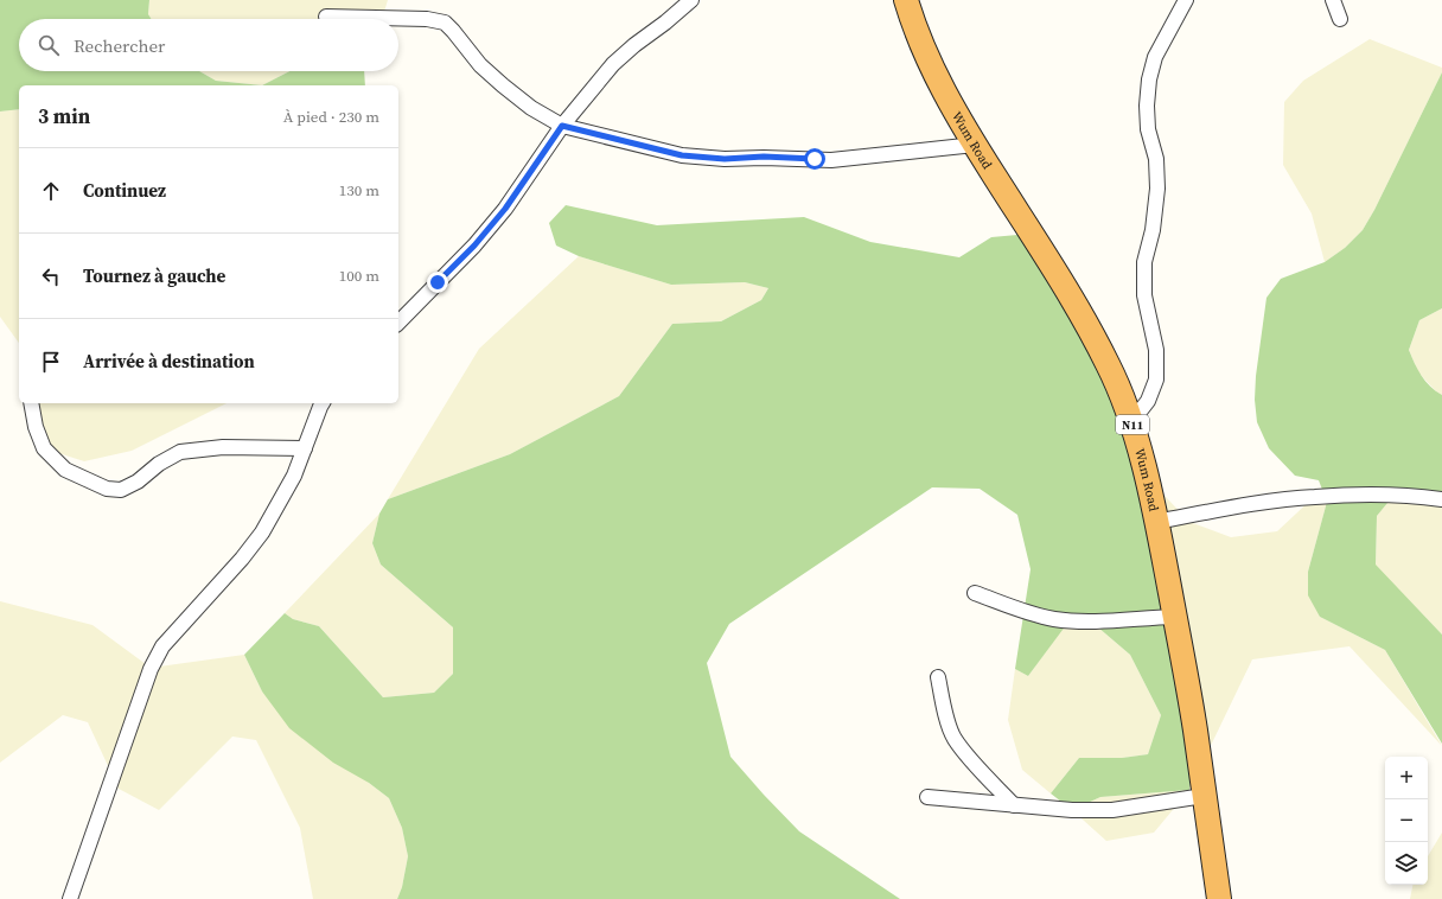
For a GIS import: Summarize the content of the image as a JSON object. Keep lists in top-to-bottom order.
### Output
{
  "streets": {
    "highway": ["Wum Road", "N11"]
  },
  "page": {
    "search": "Rechercher",
    "heading": ["3 min", "À pied · 230 m"],
    "list": [
      ["Continuez", "130 m"],
      ["Tournez à gauche", "100 m"],
      "Arrivée à destination"
    ],
    "map_buttons": ["+", "−"]
  }
}
